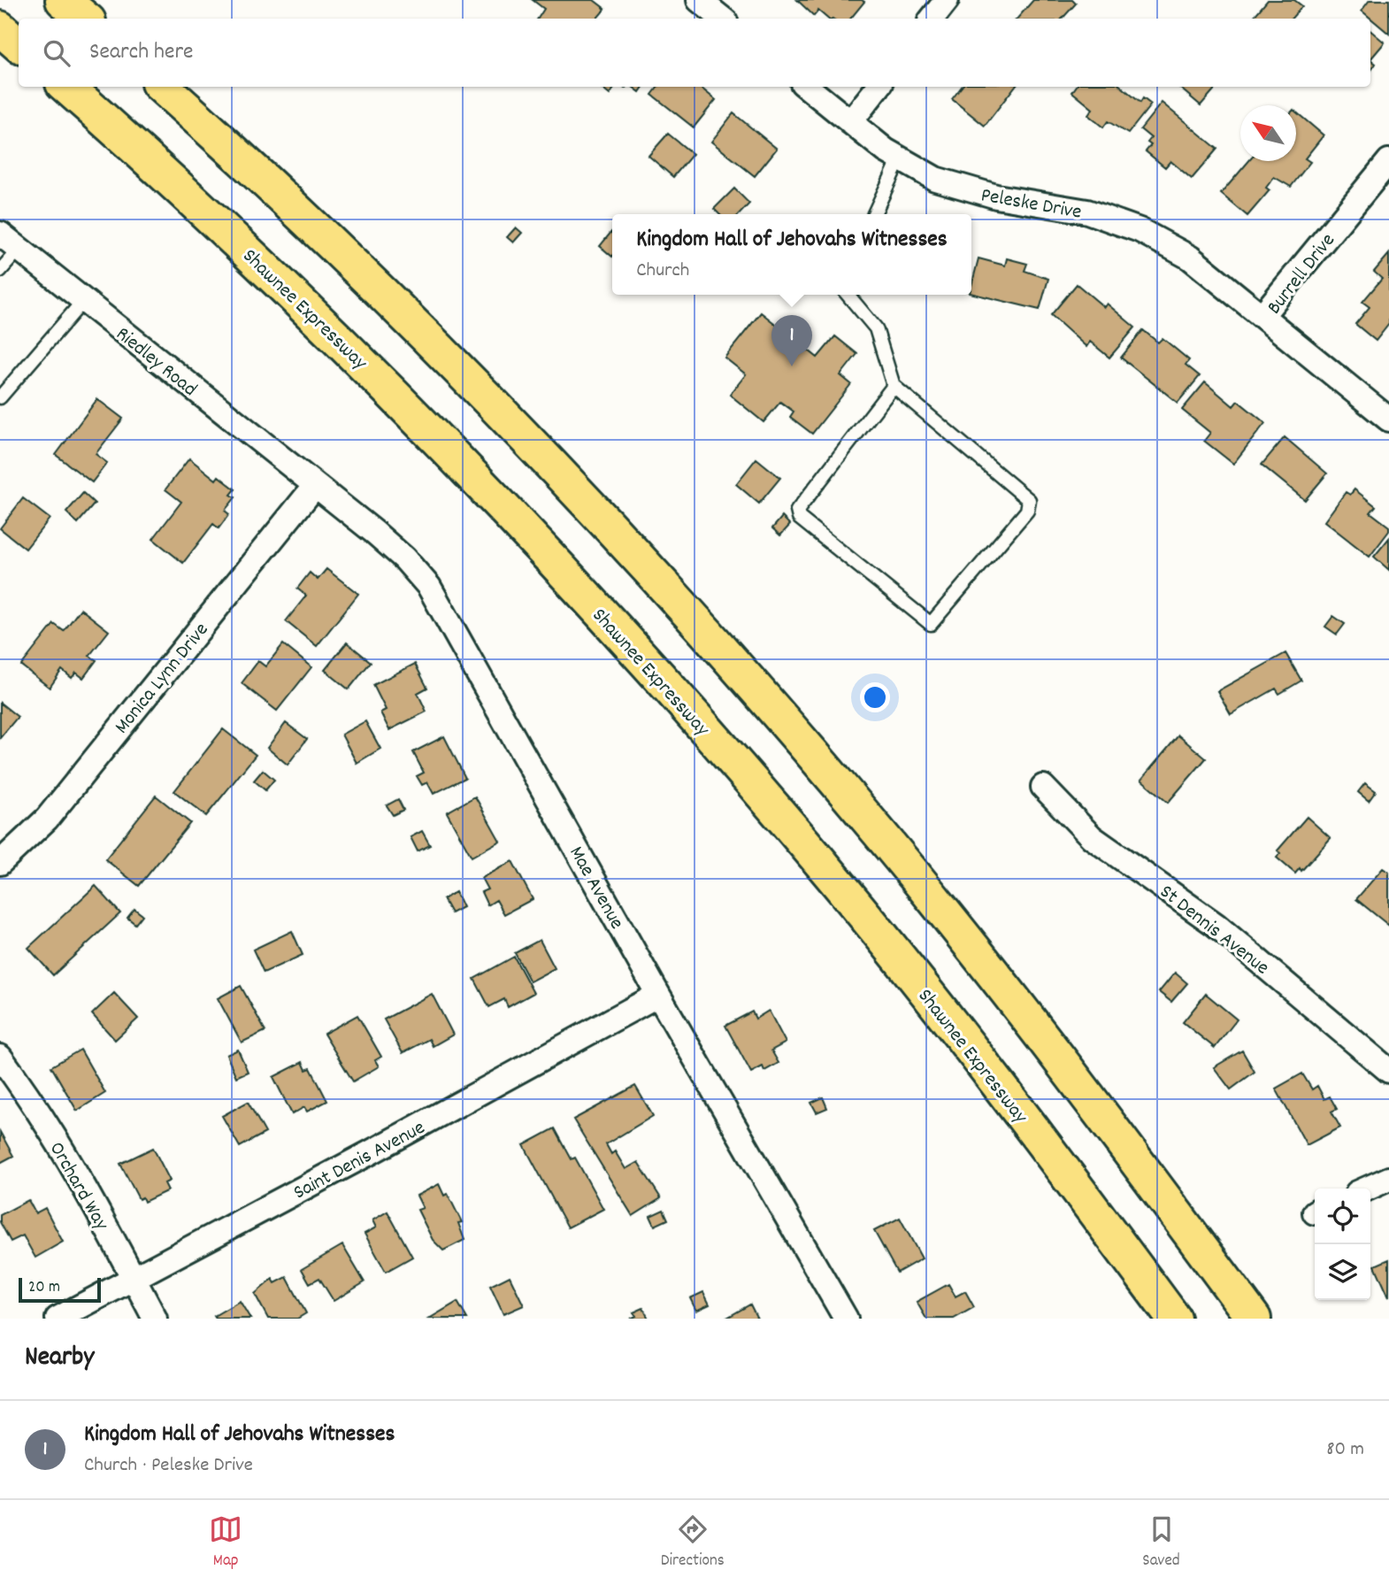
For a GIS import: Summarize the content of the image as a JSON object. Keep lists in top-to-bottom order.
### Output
{
  "streets": {
    "highway": ["Shawnee Expressway"],
    "street": [
      "Peleske Drive",
      "Burrell Drive",
      "Riedley Road",
      "Monica Lynn Drive",
      "Mae Avenue",
      "St Dennis Avenue",
      "Saint Denis Avenue",
      "Orchard Way"
    ]
  },
  "crossings": [
    ["Peleske Drive", "Burrell Drive"],
    ["Riedley Road", "Monica Lynn Drive"],
    ["Riedley Road", "Mae Avenue"],
    ["Monica Lynn Drive", "Mae Avenue"],
    ["Mae Avenue", "Saint Denis Avenue"],
    ["Saint Denis Avenue", "Orchard Way"]
  ],
  "scale_bar": "20 m",
  "north": "top left",
  "page": {
    "search": "Search here",
    "popup": ["Kingdom Hall of Jehovahs Witnesses", "Church"],
    "pins": "1",
    "scale": "20 m",
    "heading": "Nearby",
    "list": [
      {
        "mark": "1",
        "name": "Kingdom Hall of Jehovahs Witnesses",
        "note": "Church · Peleske Drive",
        "value": "80 m"
      }
    ],
    "nav": ["Map", "Directions", "Saved"]
  }
}
